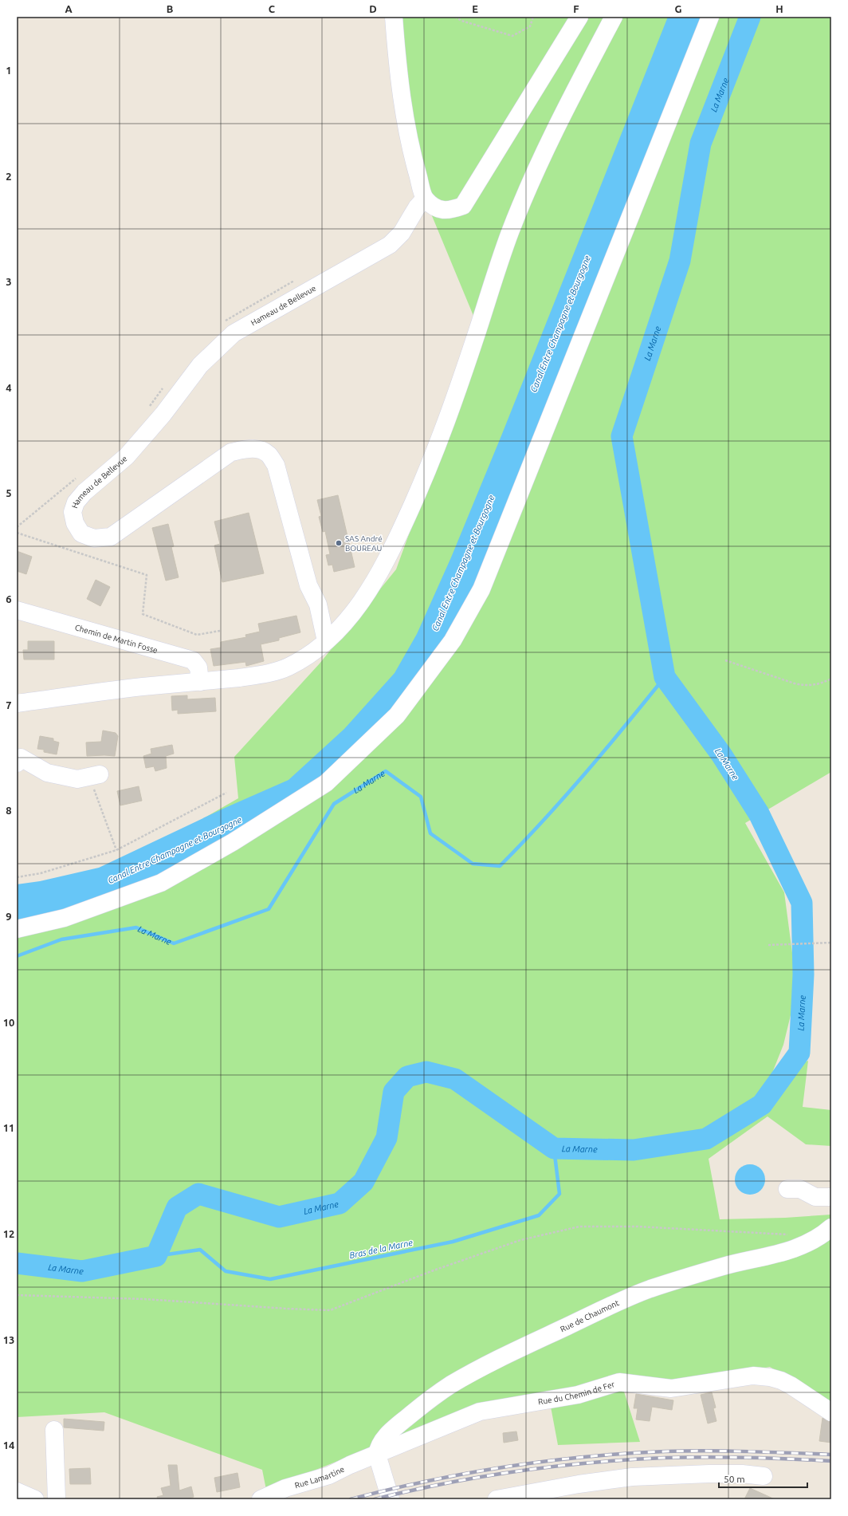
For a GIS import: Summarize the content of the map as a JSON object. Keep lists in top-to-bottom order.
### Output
{
  "streets": {
    "street": [
      "Hameau de Bellevue",
      "Chemin de Martin Fosse",
      "Rue de Chaumont",
      "Rue du Chemin de Fer",
      "Rue Lamartine"
    ]
  },
  "crossings": [
    ["Rue de Chaumont", "Rue du Chemin de Fer"],
    ["Rue de Chaumont", "Rue Lamartine"],
    ["Rue du Chemin de Fer", "Rue Lamartine"]
  ],
  "water": ["La Marne", "Canal Entre Champagne et Bourgogne", "Bras de la Marne"],
  "places": ["SAS André BOUREAU"],
  "scale_bar": "50 m",
  "grid": {
    "columns": [
      "A",
      "B",
      "C",
      "D",
      "E",
      "F",
      "G",
      "H"
    ],
    "rows": [
      "1",
      "2",
      "3",
      "4",
      "5",
      "6",
      "7",
      "8",
      "9",
      "10",
      "11",
      "12",
      "13",
      "14"
    ]
  }
}
